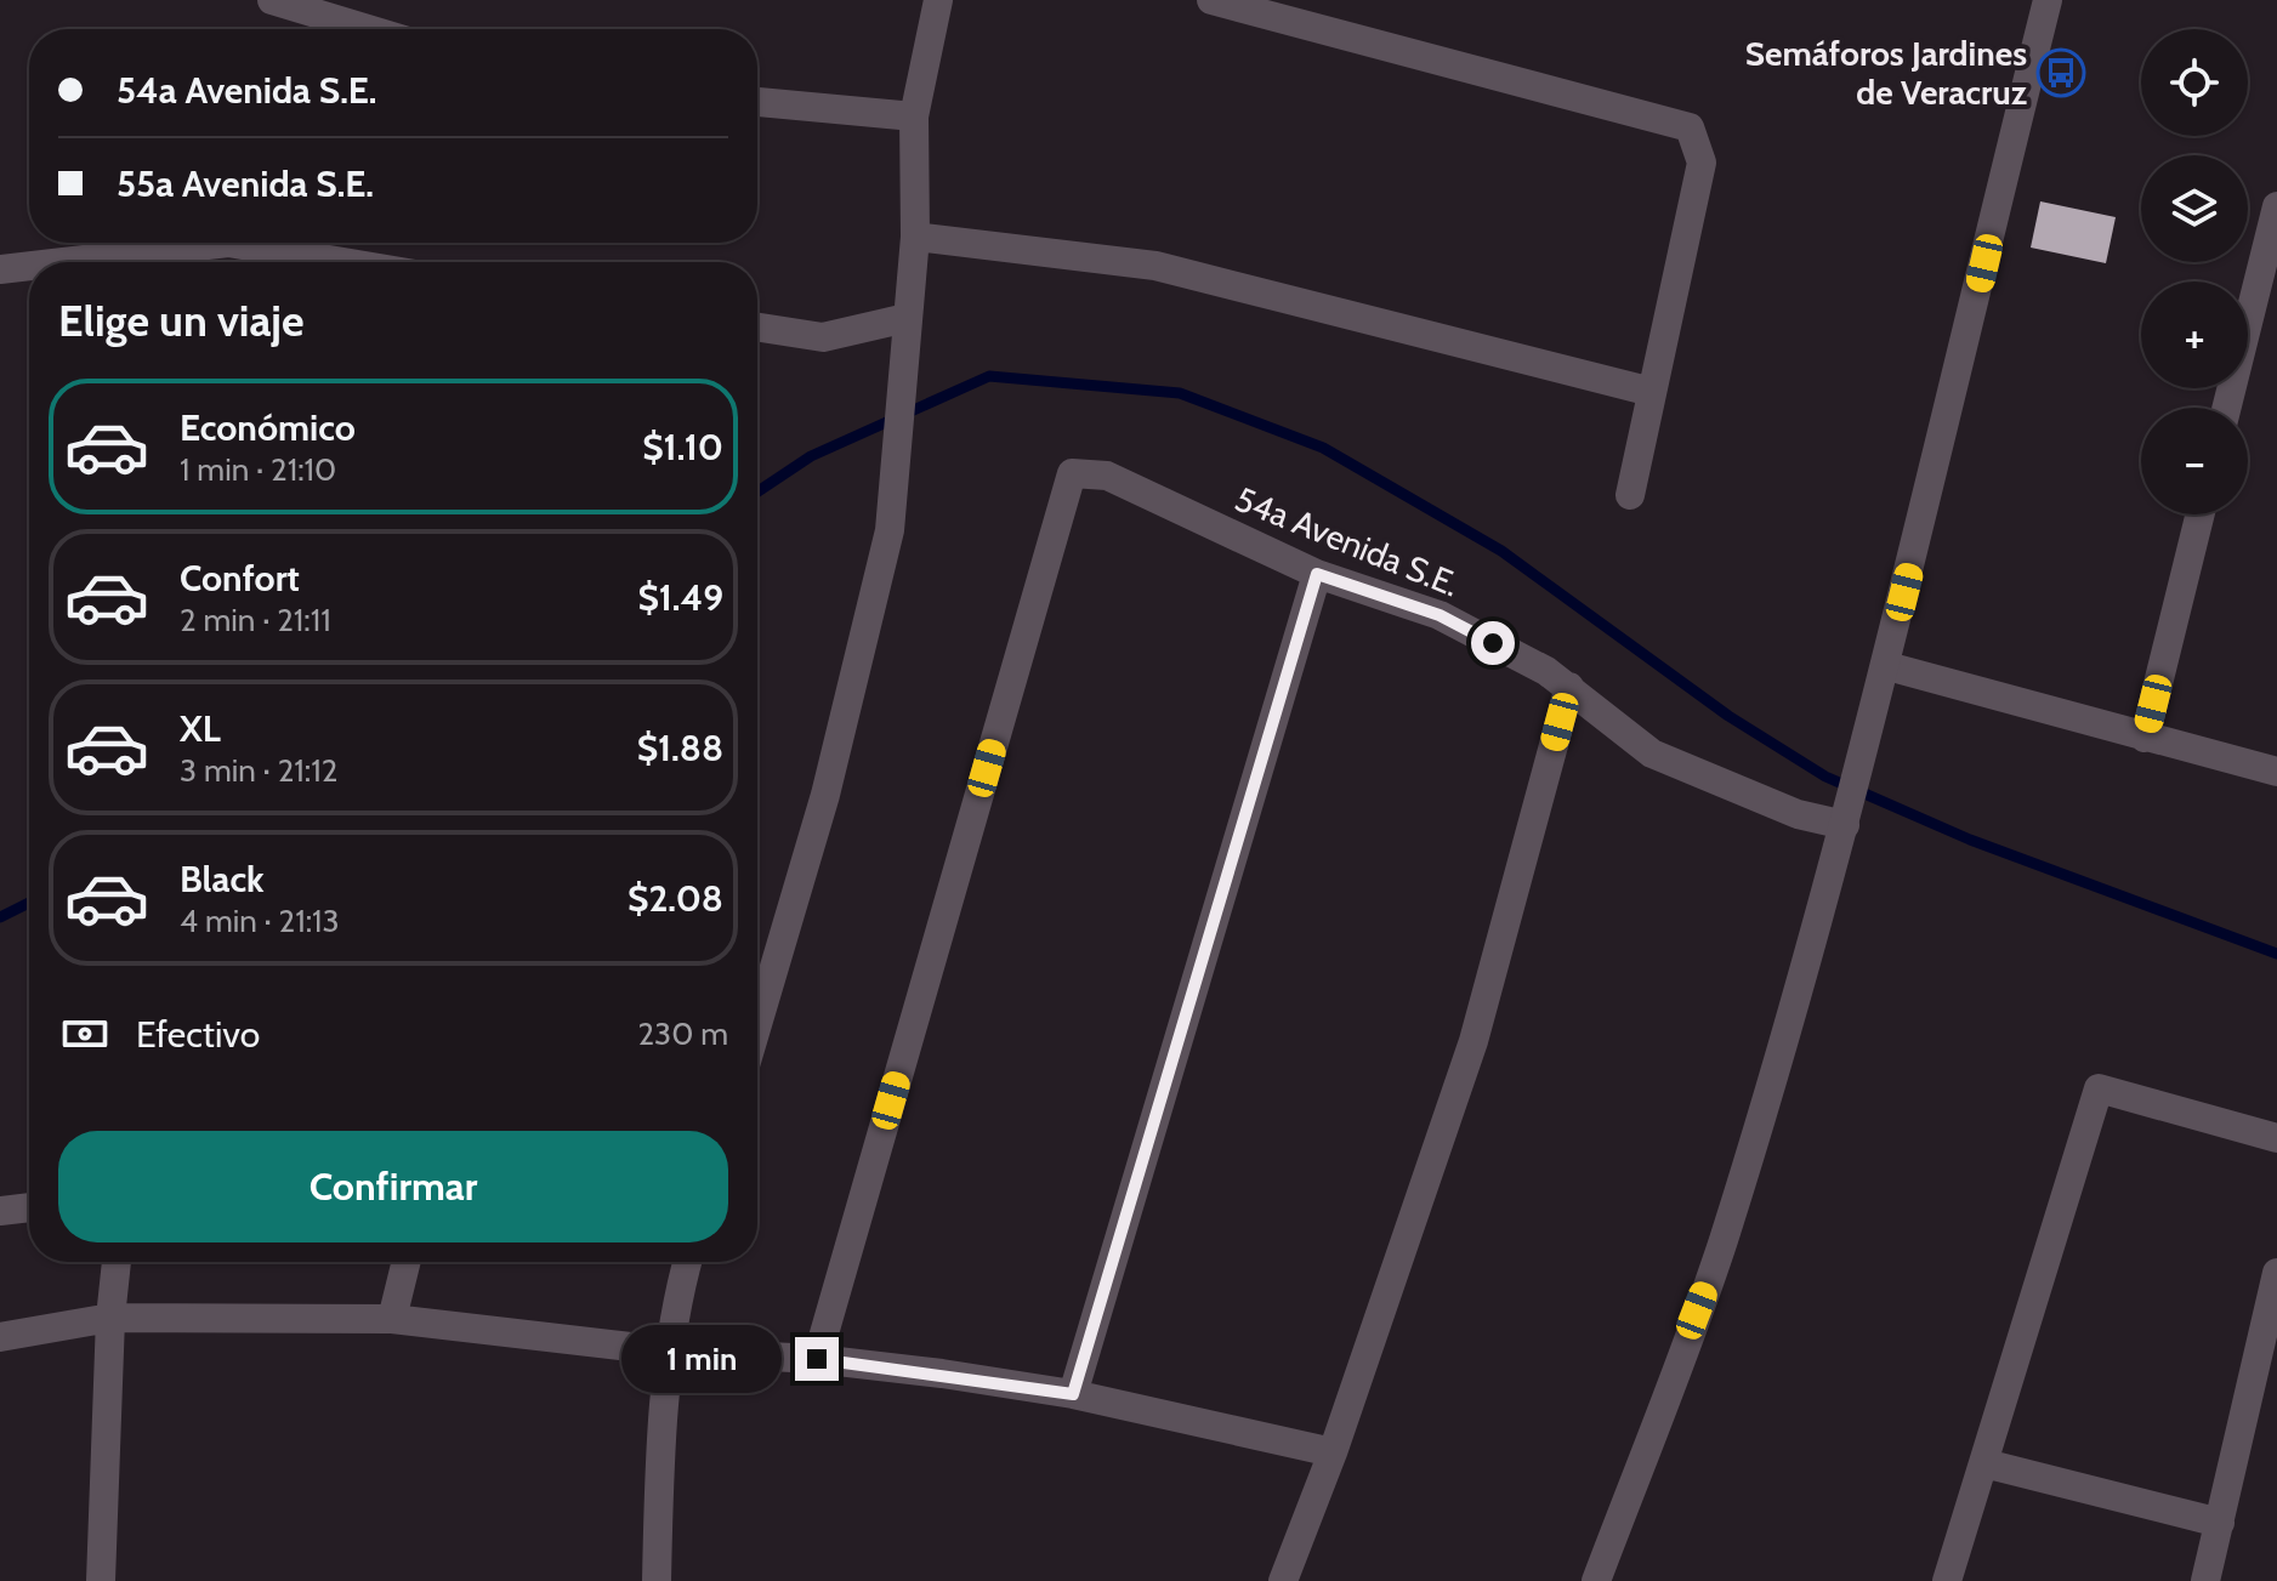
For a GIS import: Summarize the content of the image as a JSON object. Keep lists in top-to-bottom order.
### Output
{
  "streets": {
    "street": ["54a Avenida S.E."]
  },
  "places": {
    "bus stop": ["Semáforos Jardines de Veracruz"]
  },
  "page": {
    "map_buttons": ["+", "−"],
    "banner": ["54a Avenida S.E.", "55a Avenida S.E."],
    "heading": "Elige un viaje",
    "list": [
      {
        "name": "Económico",
        "note": "1 min · 21:10",
        "value": "$1.10"
      },
      {
        "name": "Confort",
        "note": "2 min · 21:11",
        "value": "$1.49"
      },
      {
        "name": "XL",
        "note": "3 min · 21:12",
        "value": "$1.88"
      },
      {
        "name": "Black",
        "note": "4 min · 21:13",
        "value": "$2.08"
      }
    ],
    "pay": ["Efectivo", "230 m"],
    "buttons": "Confirmar",
    "bubble": "1 min"
  }
}
